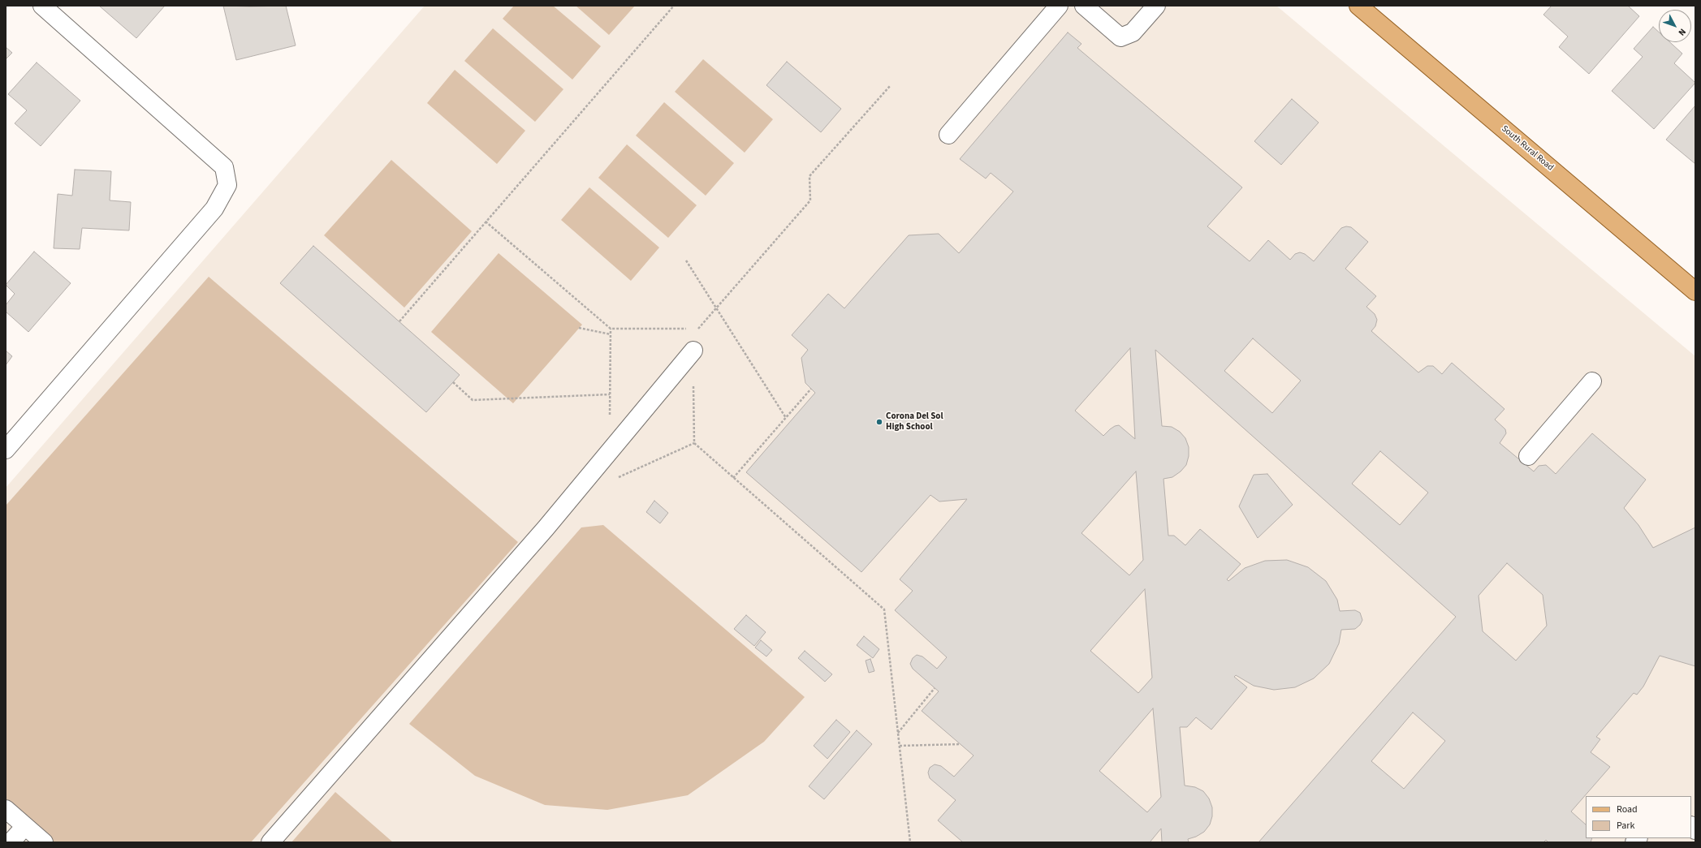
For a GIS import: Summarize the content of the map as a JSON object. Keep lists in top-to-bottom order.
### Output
{
  "streets": {
    "main road": ["South Rural Road"]
  },
  "places": ["Corona Del Sol High School"],
  "legend": ["Road", "Park"],
  "north": "bottom right"
}
